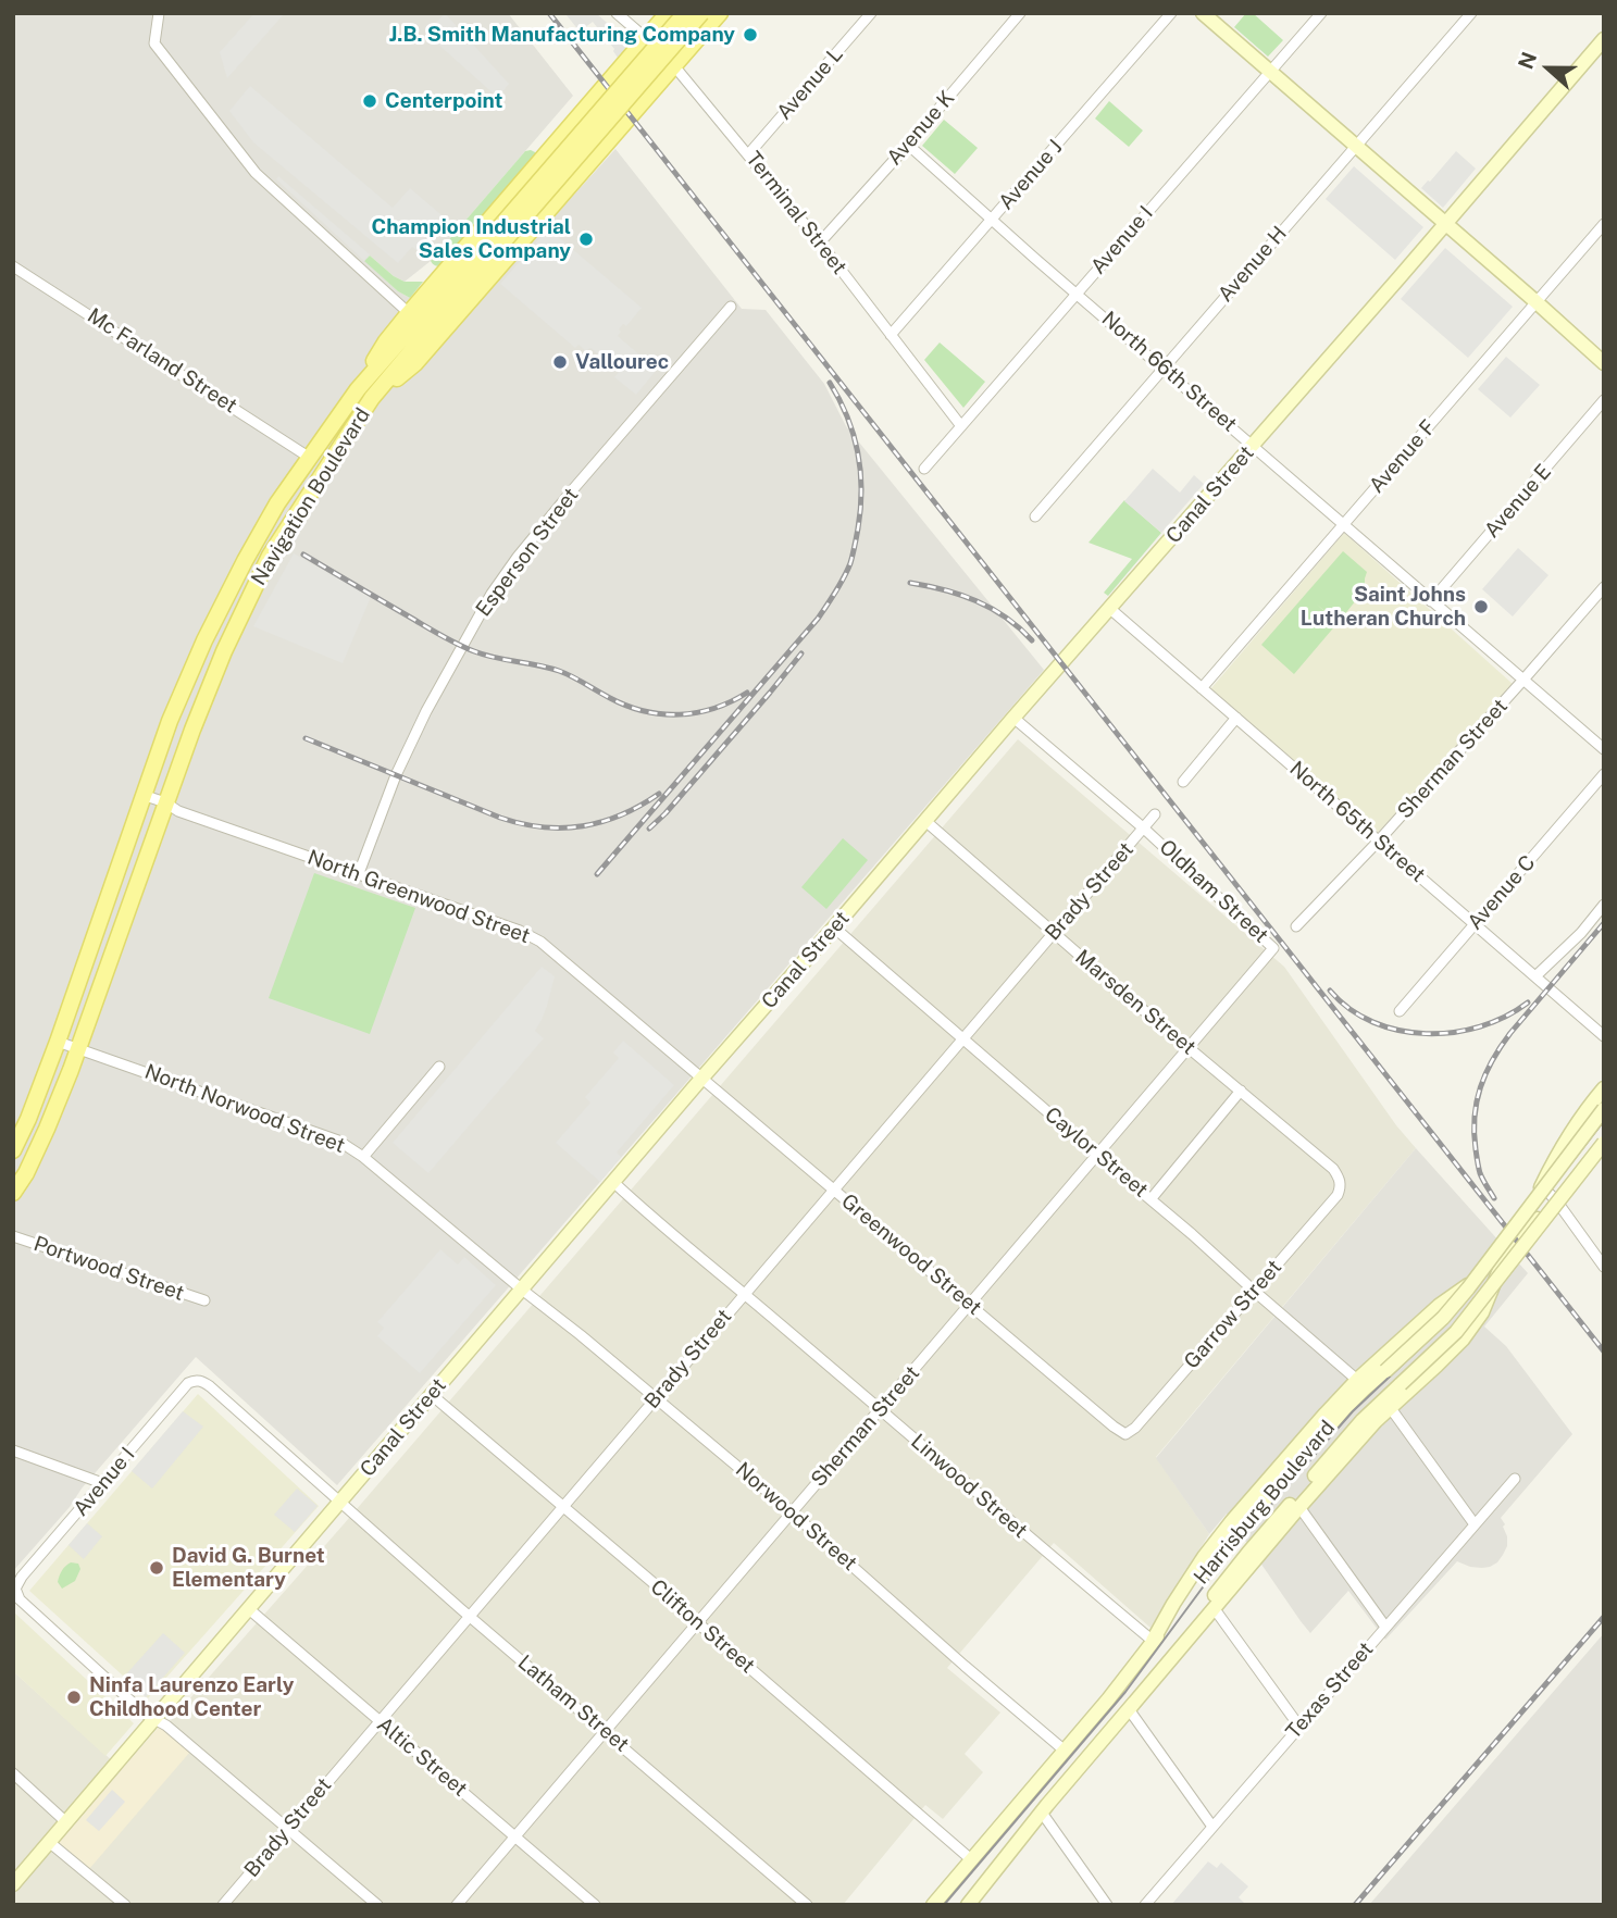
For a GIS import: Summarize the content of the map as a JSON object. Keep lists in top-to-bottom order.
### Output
{
  "streets": {
    "main road": ["Canal Street", "Navigation Boulevard", "Harrisburg Boulevard"],
    "street": [
      "Avenue L",
      "Avenue K",
      "Avenue J",
      "Terminal Street",
      "Avenue I",
      "Avenue H",
      "Mc Farland Street",
      "North 66th Street",
      "Avenue F",
      "Avenue E",
      "Esperson Street",
      "Sherman Street",
      "North 65th Street",
      "Brady Street",
      "Oldham Street",
      "Avenue C",
      "North Greenwood Street",
      "Marsden Street",
      "North Norwood Street",
      "Caylor Street",
      "Greenwood Street",
      "Portwood Street",
      "Garrow Street",
      "Linwood Street",
      "Norwood Street",
      "Clifton Street",
      "Texas Street",
      "Latham Street",
      "Altic Street"
    ]
  },
  "crossings": [
    ["Avenue L", "Terminal Street"],
    ["Avenue K", "Terminal Street"],
    ["Avenue K", "North 66th Street"],
    ["Avenue J", "Terminal Street"],
    ["Avenue J", "North 66th Street"],
    ["Terminal Street", "Avenue I"],
    ["Avenue I", "North 66th Street"],
    ["Avenue I", "Canal Street"],
    ["Avenue I", "Latham Street"],
    ["Avenue H", "North 66th Street"],
    ["Mc Farland Street", "Navigation Boulevard"],
    ["North 66th Street", "Avenue F"],
    ["North 66th Street", "Canal Street"],
    ["North 66th Street", "Avenue E"],
    ["North 66th Street", "Sherman Street"],
    ["Avenue F", "North 65th Street"],
    ["Canal Street", "North 65th Street"],
    ["Canal Street", "Oldham Street"],
    ["Canal Street", "North Greenwood Street"],
    ["Canal Street", "Marsden Street"],
    ["Canal Street", "North Norwood Street"],
    ["Canal Street", "Caylor Street"],
    ["Canal Street", "Greenwood Street"],
    ["Canal Street", "Linwood Street"],
    ["Canal Street", "Norwood Street"],
    ["Canal Street", "Clifton Street"],
    ["Canal Street", "Latham Street"],
    ["Canal Street", "Altic Street"],
    ["Navigation Boulevard", "North Greenwood Street"],
    ["Navigation Boulevard", "North Norwood Street"],
    ["Esperson Street", "North Greenwood Street"],
    ["Sherman Street", "North 65th Street"],
    ["Sherman Street", "Oldham Street"],
    ["Sherman Street", "Marsden Street"],
    ["Sherman Street", "Caylor Street"],
    ["Sherman Street", "Greenwood Street"],
    ["Sherman Street", "Linwood Street"],
    ["Sherman Street", "Norwood Street"],
    ["Sherman Street", "Clifton Street"],
    ["Sherman Street", "Latham Street"],
    ["Sherman Street", "Altic Street"],
    ["North 65th Street", "Avenue C"],
    ["Brady Street", "Oldham Street"],
    ["Brady Street", "Marsden Street"],
    ["Brady Street", "Caylor Street"],
    ["Brady Street", "Greenwood Street"],
    ["Brady Street", "Linwood Street"],
    ["Brady Street", "Norwood Street"],
    ["Brady Street", "Clifton Street"],
    ["Brady Street", "Latham Street"],
    ["Brady Street", "Altic Street"],
    ["North Greenwood Street", "Greenwood Street"],
    ["Marsden Street", "Garrow Street"],
    ["North Norwood Street", "Norwood Street"],
    ["Caylor Street", "Garrow Street"],
    ["Greenwood Street", "Garrow Street"],
    ["Linwood Street", "Harrisburg Boulevard"],
    ["Harrisburg Boulevard", "Norwood Street"],
    ["Harrisburg Boulevard", "Clifton Street"]
  ],
  "places": [
    "J.B. Smith Manufacturing Company",
    "Centerpoint",
    "Champion Industrial Sales Company",
    "Vallourec",
    "Saint Johns Lutheran Church",
    "David G. Burnet Elementary",
    "Ninfa Laurenzo Early Childhood Center"
  ],
  "north": "left"
}
